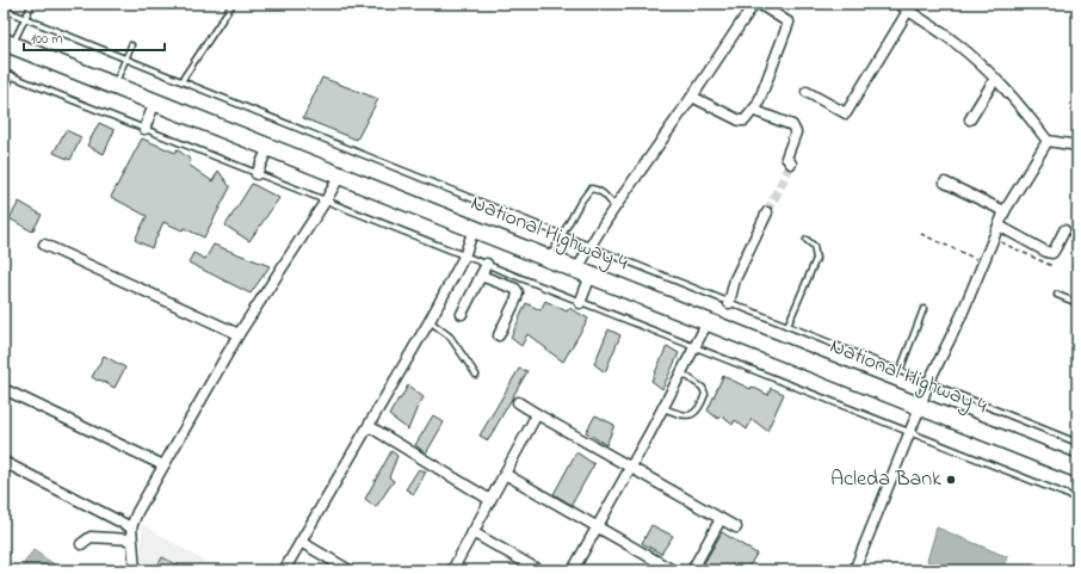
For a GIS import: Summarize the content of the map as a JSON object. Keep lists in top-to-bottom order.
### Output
{
  "streets": {
    "highway": ["National Highway 4"]
  },
  "places": ["Acleda Bank"],
  "scale_bar": "100 m"
}
